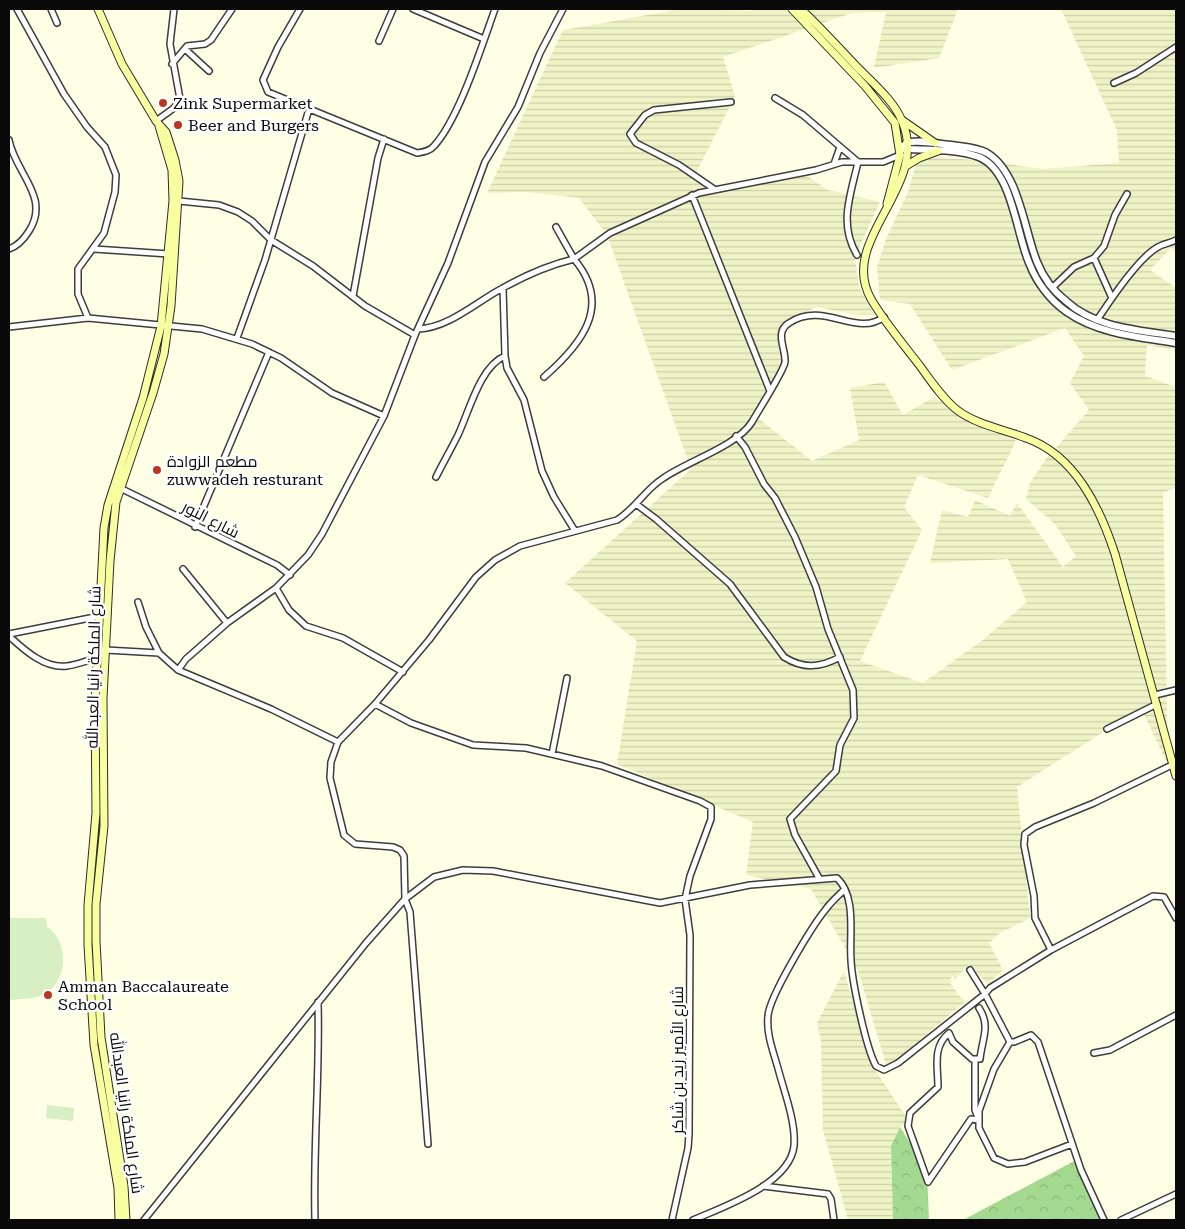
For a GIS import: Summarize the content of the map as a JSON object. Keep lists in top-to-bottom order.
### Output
{
  "streets": {
    "main road": ["شارع الملكة رانيا العبدالله"],
    "street": ["شارع النور", "شارع الأمير زيد بن شاكر"]
  },
  "crossings": [
    ["شارع النور", "شارع الملكة رانيا العبدالله"]
  ],
  "places": [
    "Zink Supermarket",
    "Beer and Burgers",
    "مطعم الزوادة zuwwadeh resturant",
    "Amman Baccalaureate School"
  ]
}
